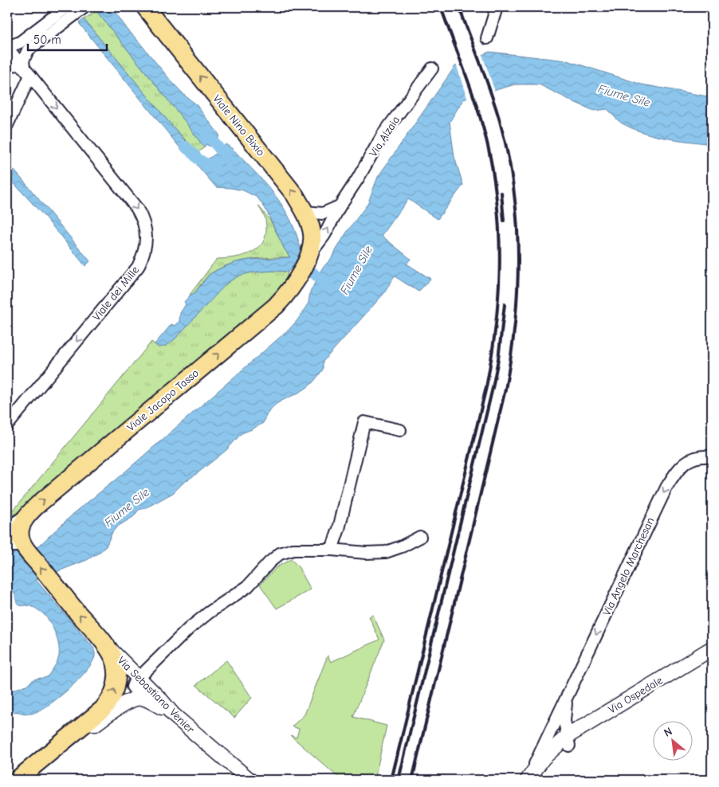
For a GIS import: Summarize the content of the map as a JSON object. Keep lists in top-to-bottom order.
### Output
{
  "streets": {
    "main road": ["Viale Nino Bixio", "Viale Jacopo Tasso"],
    "street": [
      "Via Alzaia",
      "Viale dei Mille",
      "Via Angelo Marchesan",
      "Via Sebastiano Venier",
      "Via Ospedale"
    ]
  },
  "crossings": [
    ["Viale Nino Bixio", "Via Alzaia"],
    ["Viale Nino Bixio", "Viale Jacopo Tasso"],
    ["Via Alzaia", "Viale Jacopo Tasso"],
    ["Via Angelo Marchesan", "Via Ospedale"]
  ],
  "one_way": [
    "Viale Nino Bixio",
    "Viale dei Mille",
    "Viale Jacopo Tasso",
    "Via Angelo Marchesan"
  ],
  "water": ["Fiume Sile"],
  "scale_bar": "50 m",
  "north": "top left"
}
